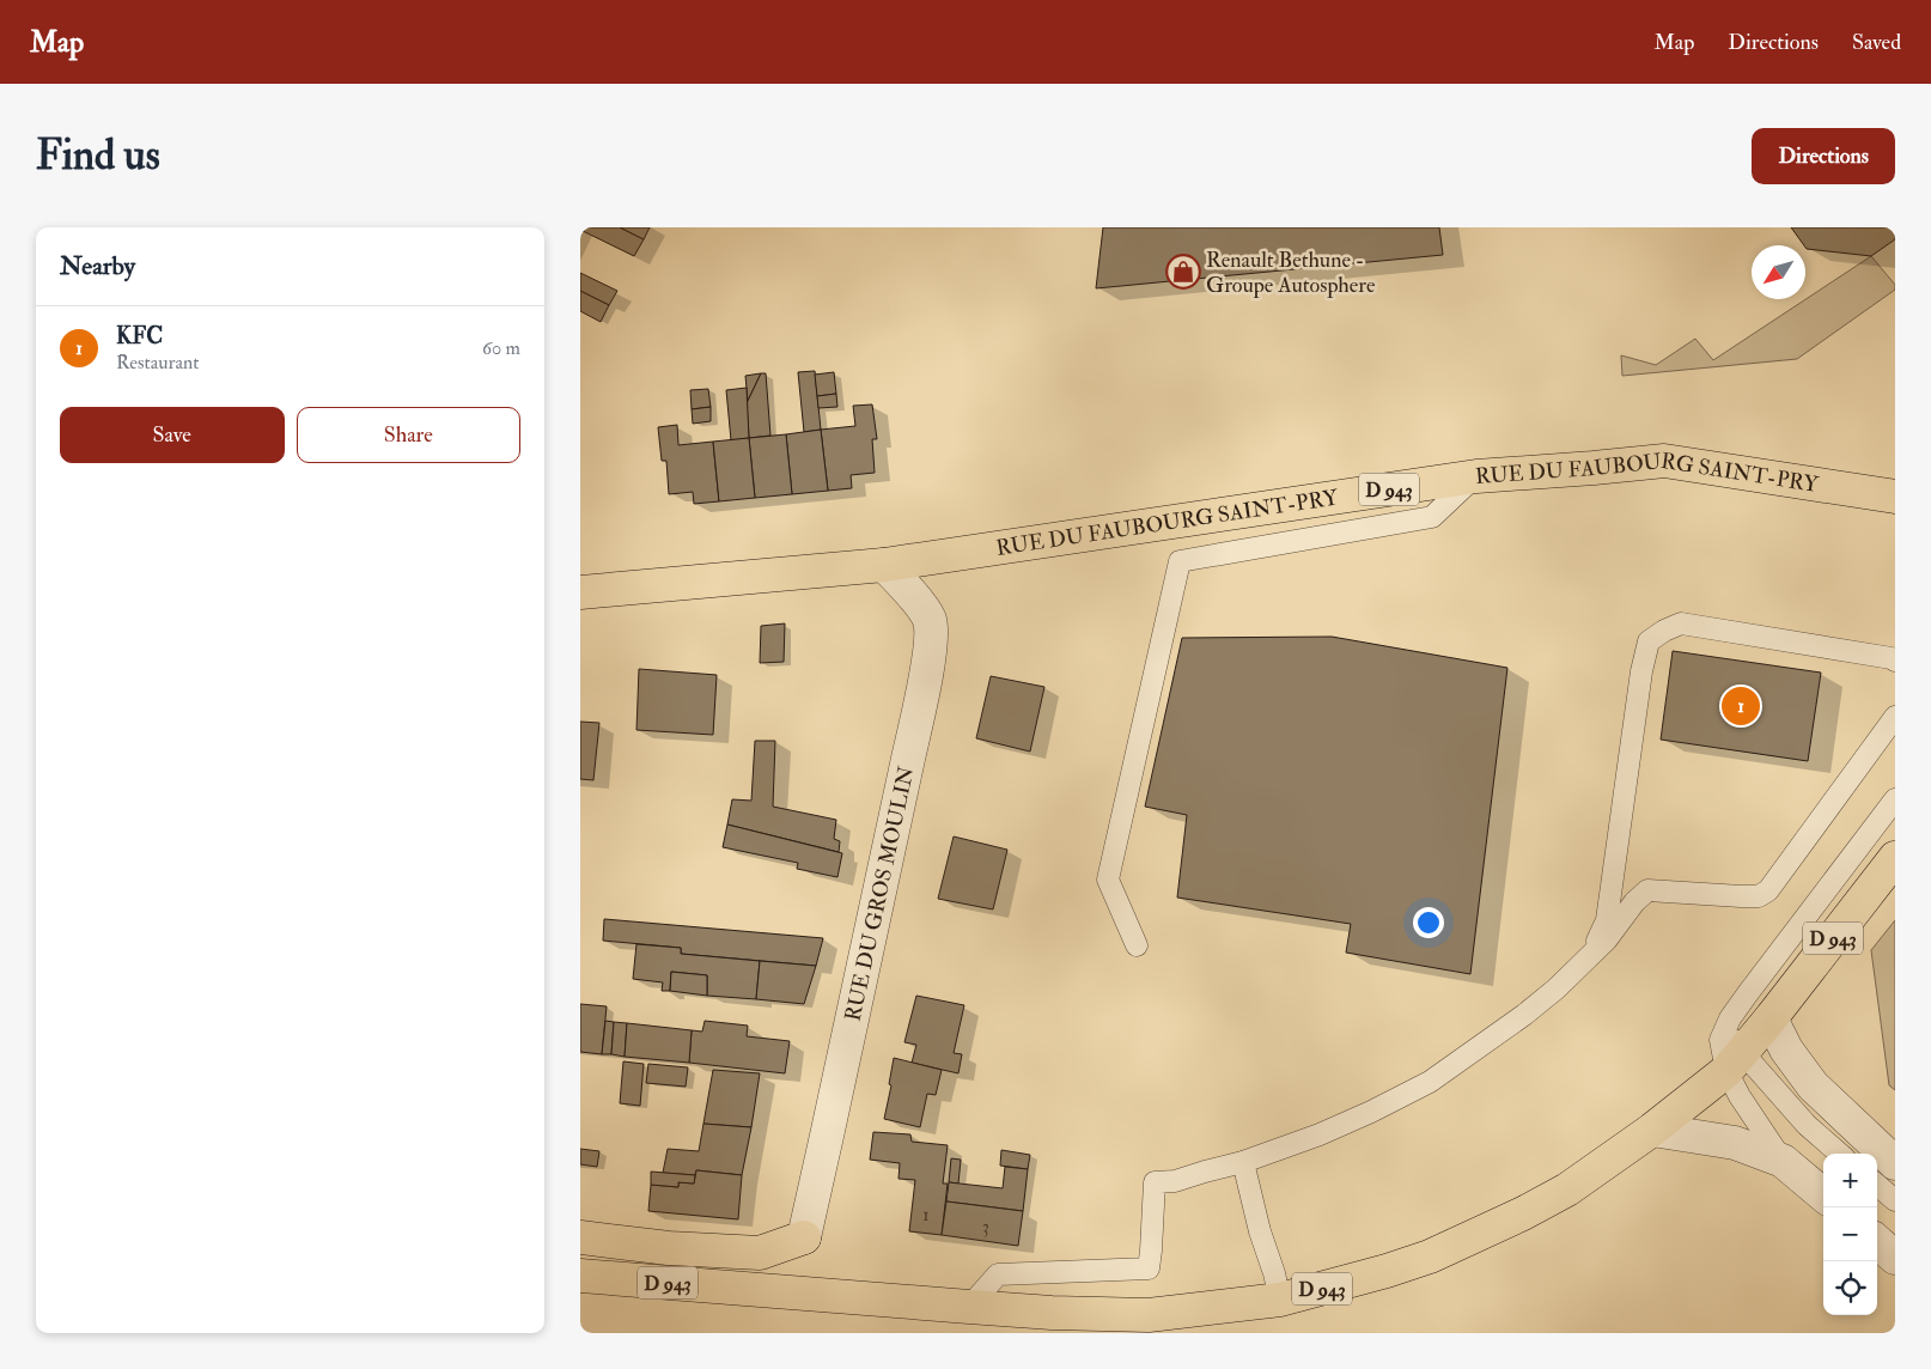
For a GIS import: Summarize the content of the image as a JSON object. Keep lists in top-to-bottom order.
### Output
{
  "streets": {
    "main road": ["RUE DU FAUBOURG SAINT-PRY", "D 943"],
    "street": ["RUE DU GROS MOULIN"]
  },
  "crossings": [
    ["RUE DU FAUBOURG SAINT-PRY", "RUE DU GROS MOULIN"]
  ],
  "places": {
    "shop": ["Renault Bethune - Groupe Autosphere"]
  },
  "house_numbers": ["1", "3"],
  "north": "bottom left",
  "page": {
    "header": "Map",
    "nav": ["Map", "Directions", "Saved"],
    "buttons": [
      "Directions",
      ["Save", "Share"]
    ],
    "title": "Find us",
    "heading": "Nearby",
    "list": [
      {
        "mark": "1",
        "name": "KFC",
        "note": "Restaurant",
        "value": "60 m"
      }
    ],
    "pins": "1",
    "map_buttons": ["+", "−"]
  }
}
